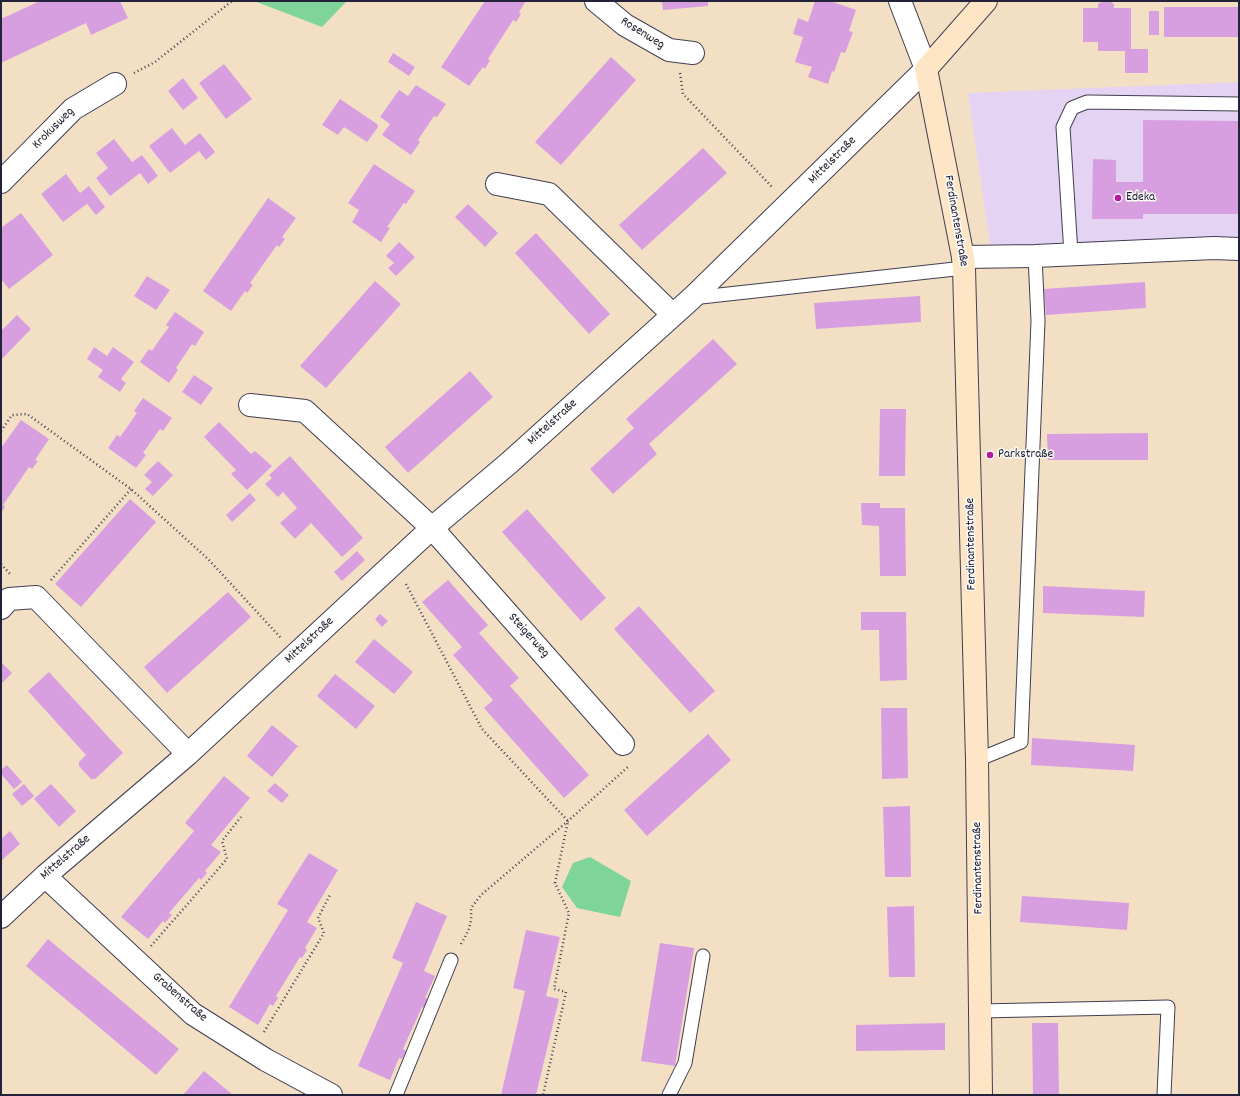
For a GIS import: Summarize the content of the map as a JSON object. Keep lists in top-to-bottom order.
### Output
{
  "streets": {
    "street": [
      "Rosenweg",
      "Krokusweg",
      "Mittelstraße",
      "Ferdinantenstraße",
      "Steigerweg",
      "Grabenstraße"
    ]
  },
  "crossings": [
    ["Mittelstraße", "Ferdinantenstraße"],
    ["Mittelstraße", "Steigerweg"],
    ["Mittelstraße", "Grabenstraße"]
  ],
  "places": ["Edeka", "Parkstraße"]
}
